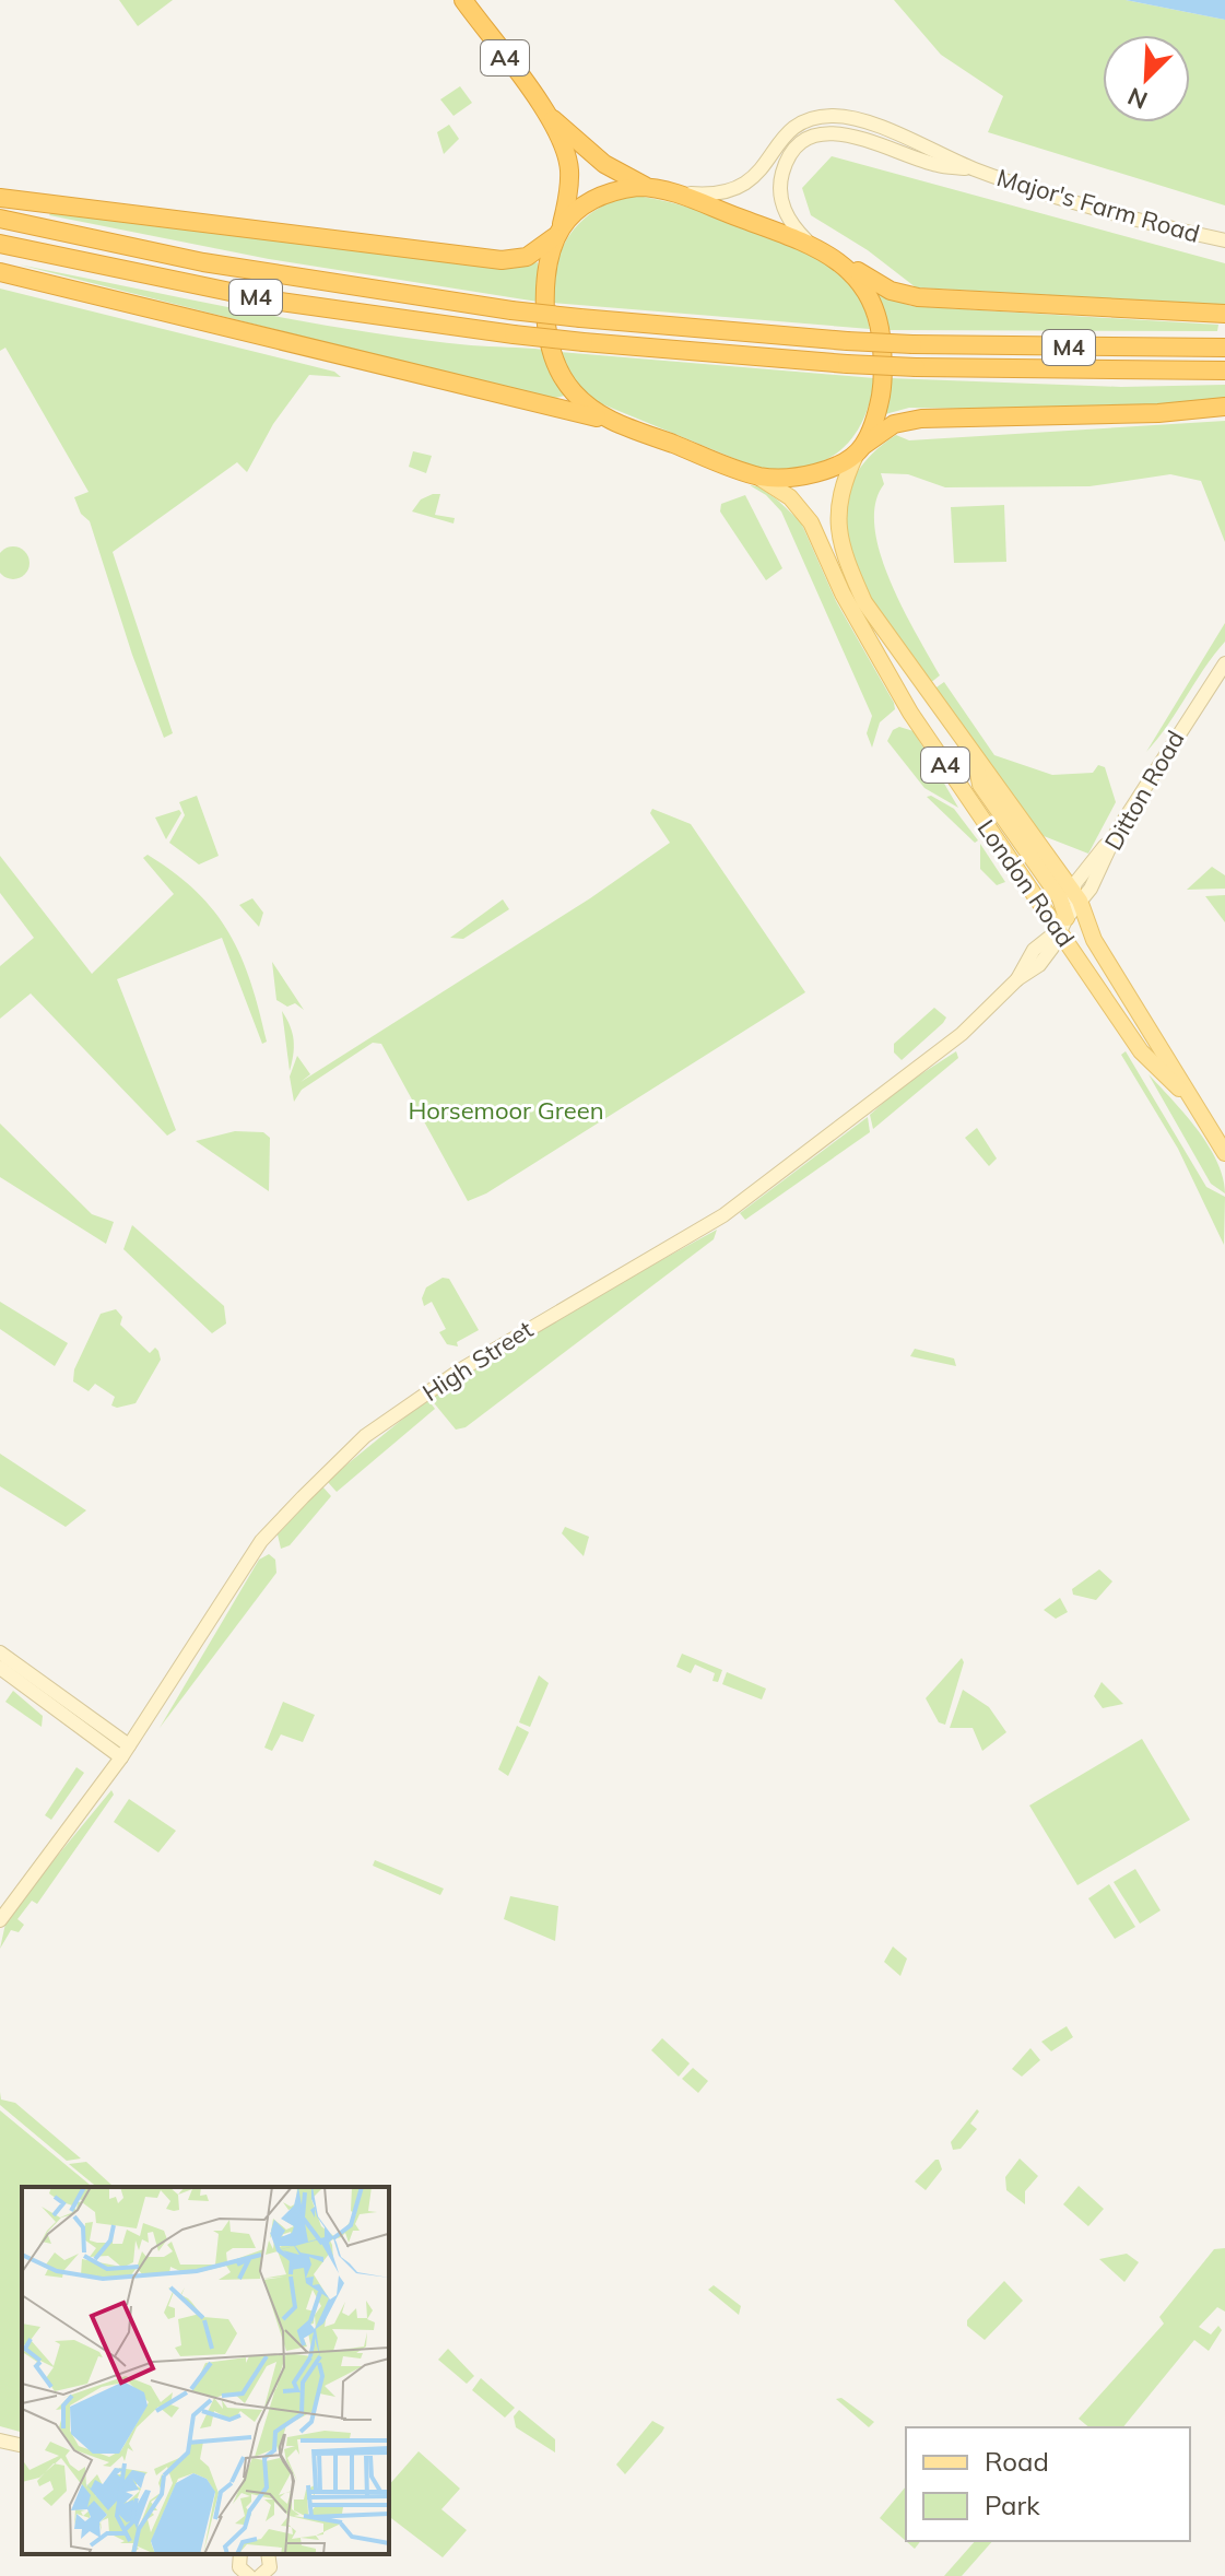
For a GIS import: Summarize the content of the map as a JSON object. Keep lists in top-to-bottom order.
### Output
{
  "streets": {
    "highway": ["A4", "M4"],
    "main road": [
      "Major's Farm Road",
      "Ditton Road",
      "London Road",
      "High Street"
    ]
  },
  "crossings": [
    ["Ditton Road", "London Road"],
    ["Ditton Road", "High Street"],
    ["London Road", "High Street"]
  ],
  "parks": ["Horsemoor Green"],
  "legend": ["Road", "Park"],
  "north": "bottom left"
}
